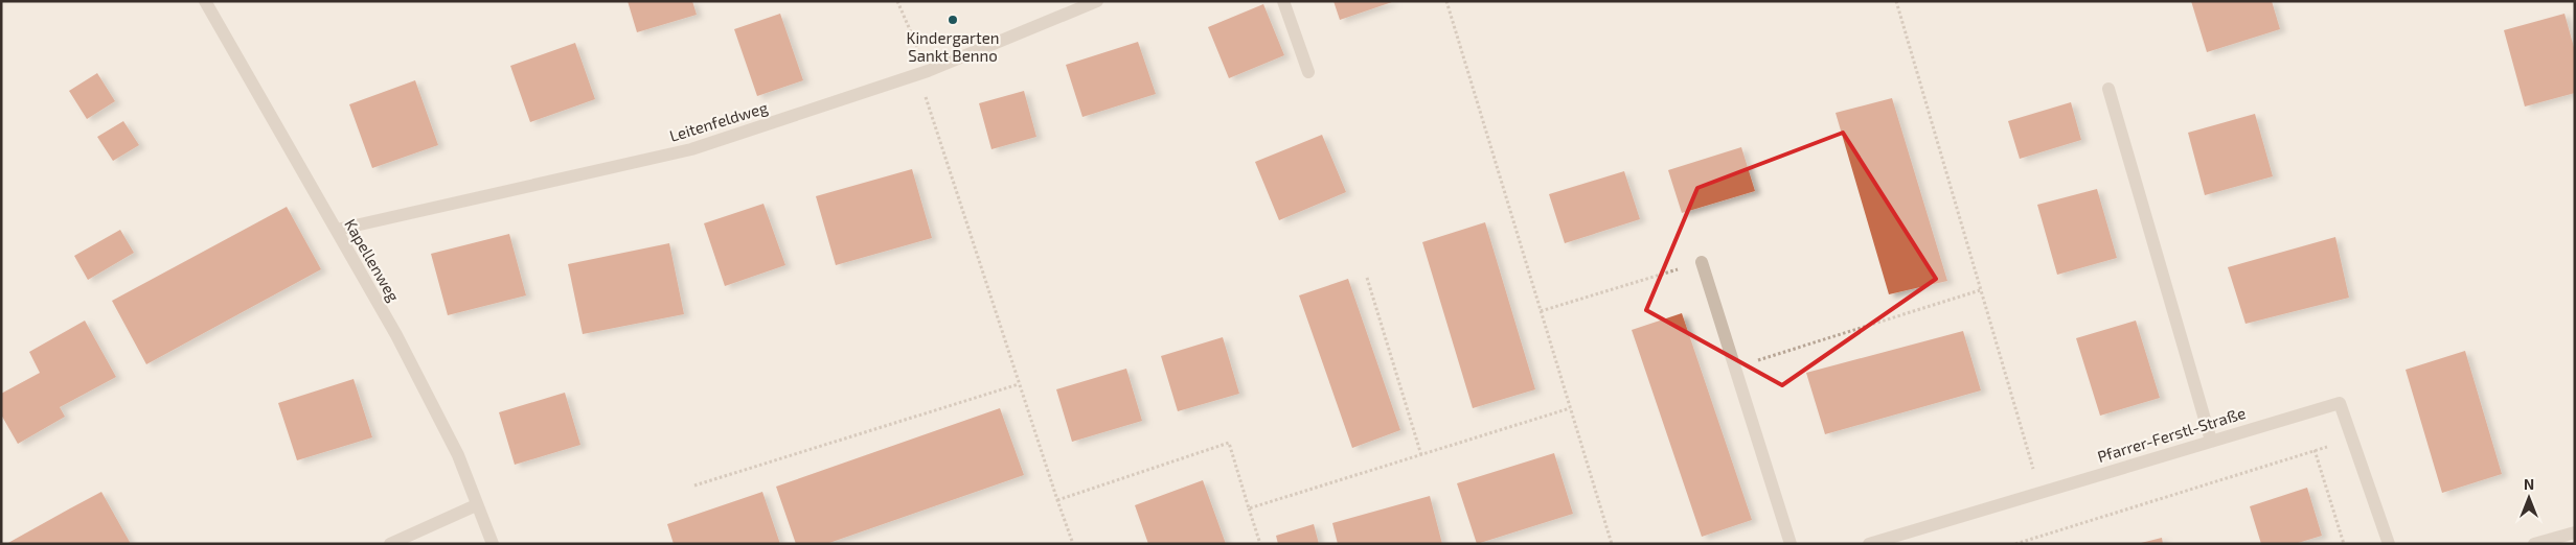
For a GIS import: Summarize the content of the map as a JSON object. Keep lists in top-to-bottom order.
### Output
{
  "streets": {
    "street": ["Leitenfeldweg", "Kapellenweg", "Pfarrer-Ferstl-Straße"]
  },
  "crossings": [
    ["Leitenfeldweg", "Kapellenweg"]
  ],
  "places": ["Kindergarten Sankt Benno"],
  "north": "top"
}
